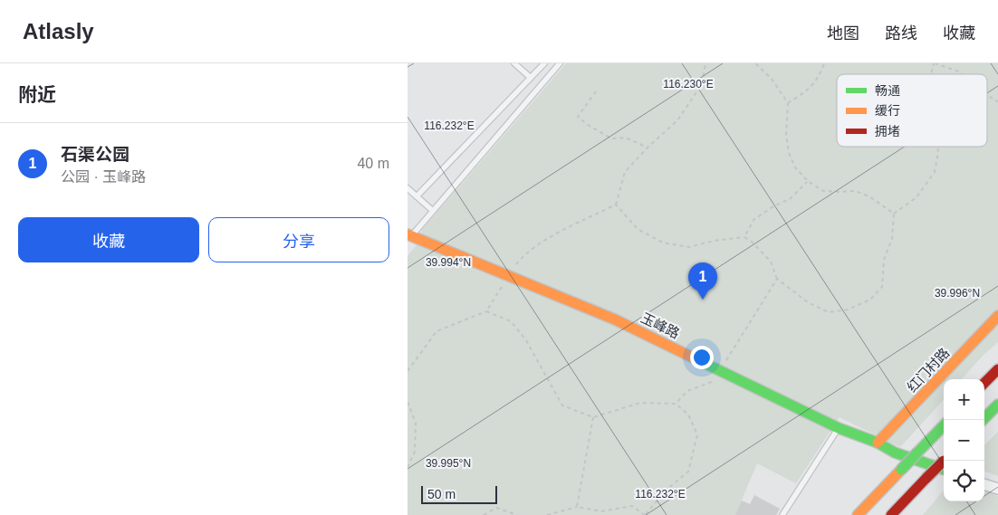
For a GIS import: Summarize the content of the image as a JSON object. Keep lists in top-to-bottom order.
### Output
{
  "streets": {
    "main road": ["玉峰路", "红门村路"]
  },
  "crossings": [
    ["玉峰路", "红门村路"]
  ],
  "legend": ["畅通", "缓行", "拥堵"],
  "scale_bar": "50 m",
  "page": {
    "header": "Atlasly",
    "nav": ["地图", "路线", "收藏"],
    "heading": "附近",
    "list": [
      {
        "mark": "1",
        "name": "石渠公园",
        "note": "公园 · 玉峰路",
        "value": "40 m"
      }
    ],
    "buttons": ["收藏", "分享"],
    "pins": "1",
    "map_buttons": ["+", "−"],
    "scale": "50 m"
  },
  "coordinates": [
    "116.230°E",
    "116.232°E",
    "39.994°N",
    "39.996°N",
    "39.995°N"
  ]
}
